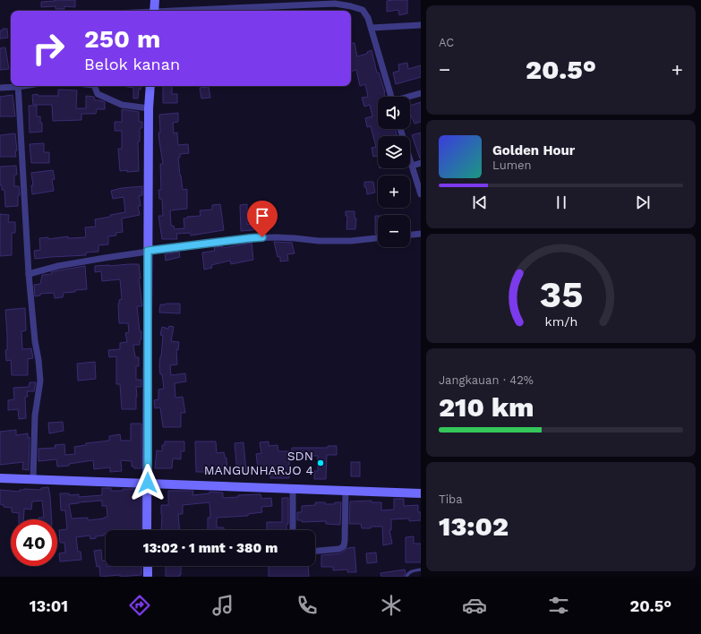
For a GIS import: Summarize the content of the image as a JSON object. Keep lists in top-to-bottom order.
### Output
{
  "places": ["SDN MANGUNHARJO 4"],
  "page": {
    "tile": [
      "AC",
      ["Jangkauan · 42%", "210 km"],
      ["Tiba", "13:02"]
    ],
    "turn": ["250 m", "Belok kanan"],
    "heat": ["−", "20.5°", "+"],
    "map_buttons": ["+", "−"],
    "song": ["Golden Hour", "Lumen"],
    "limit": "40",
    "trip": "13:02 · 1 mnt · 380 m",
    "tabs": ["13:01", "20.5°"],
    "gauge": ["35", "km/h"]
  }
}
